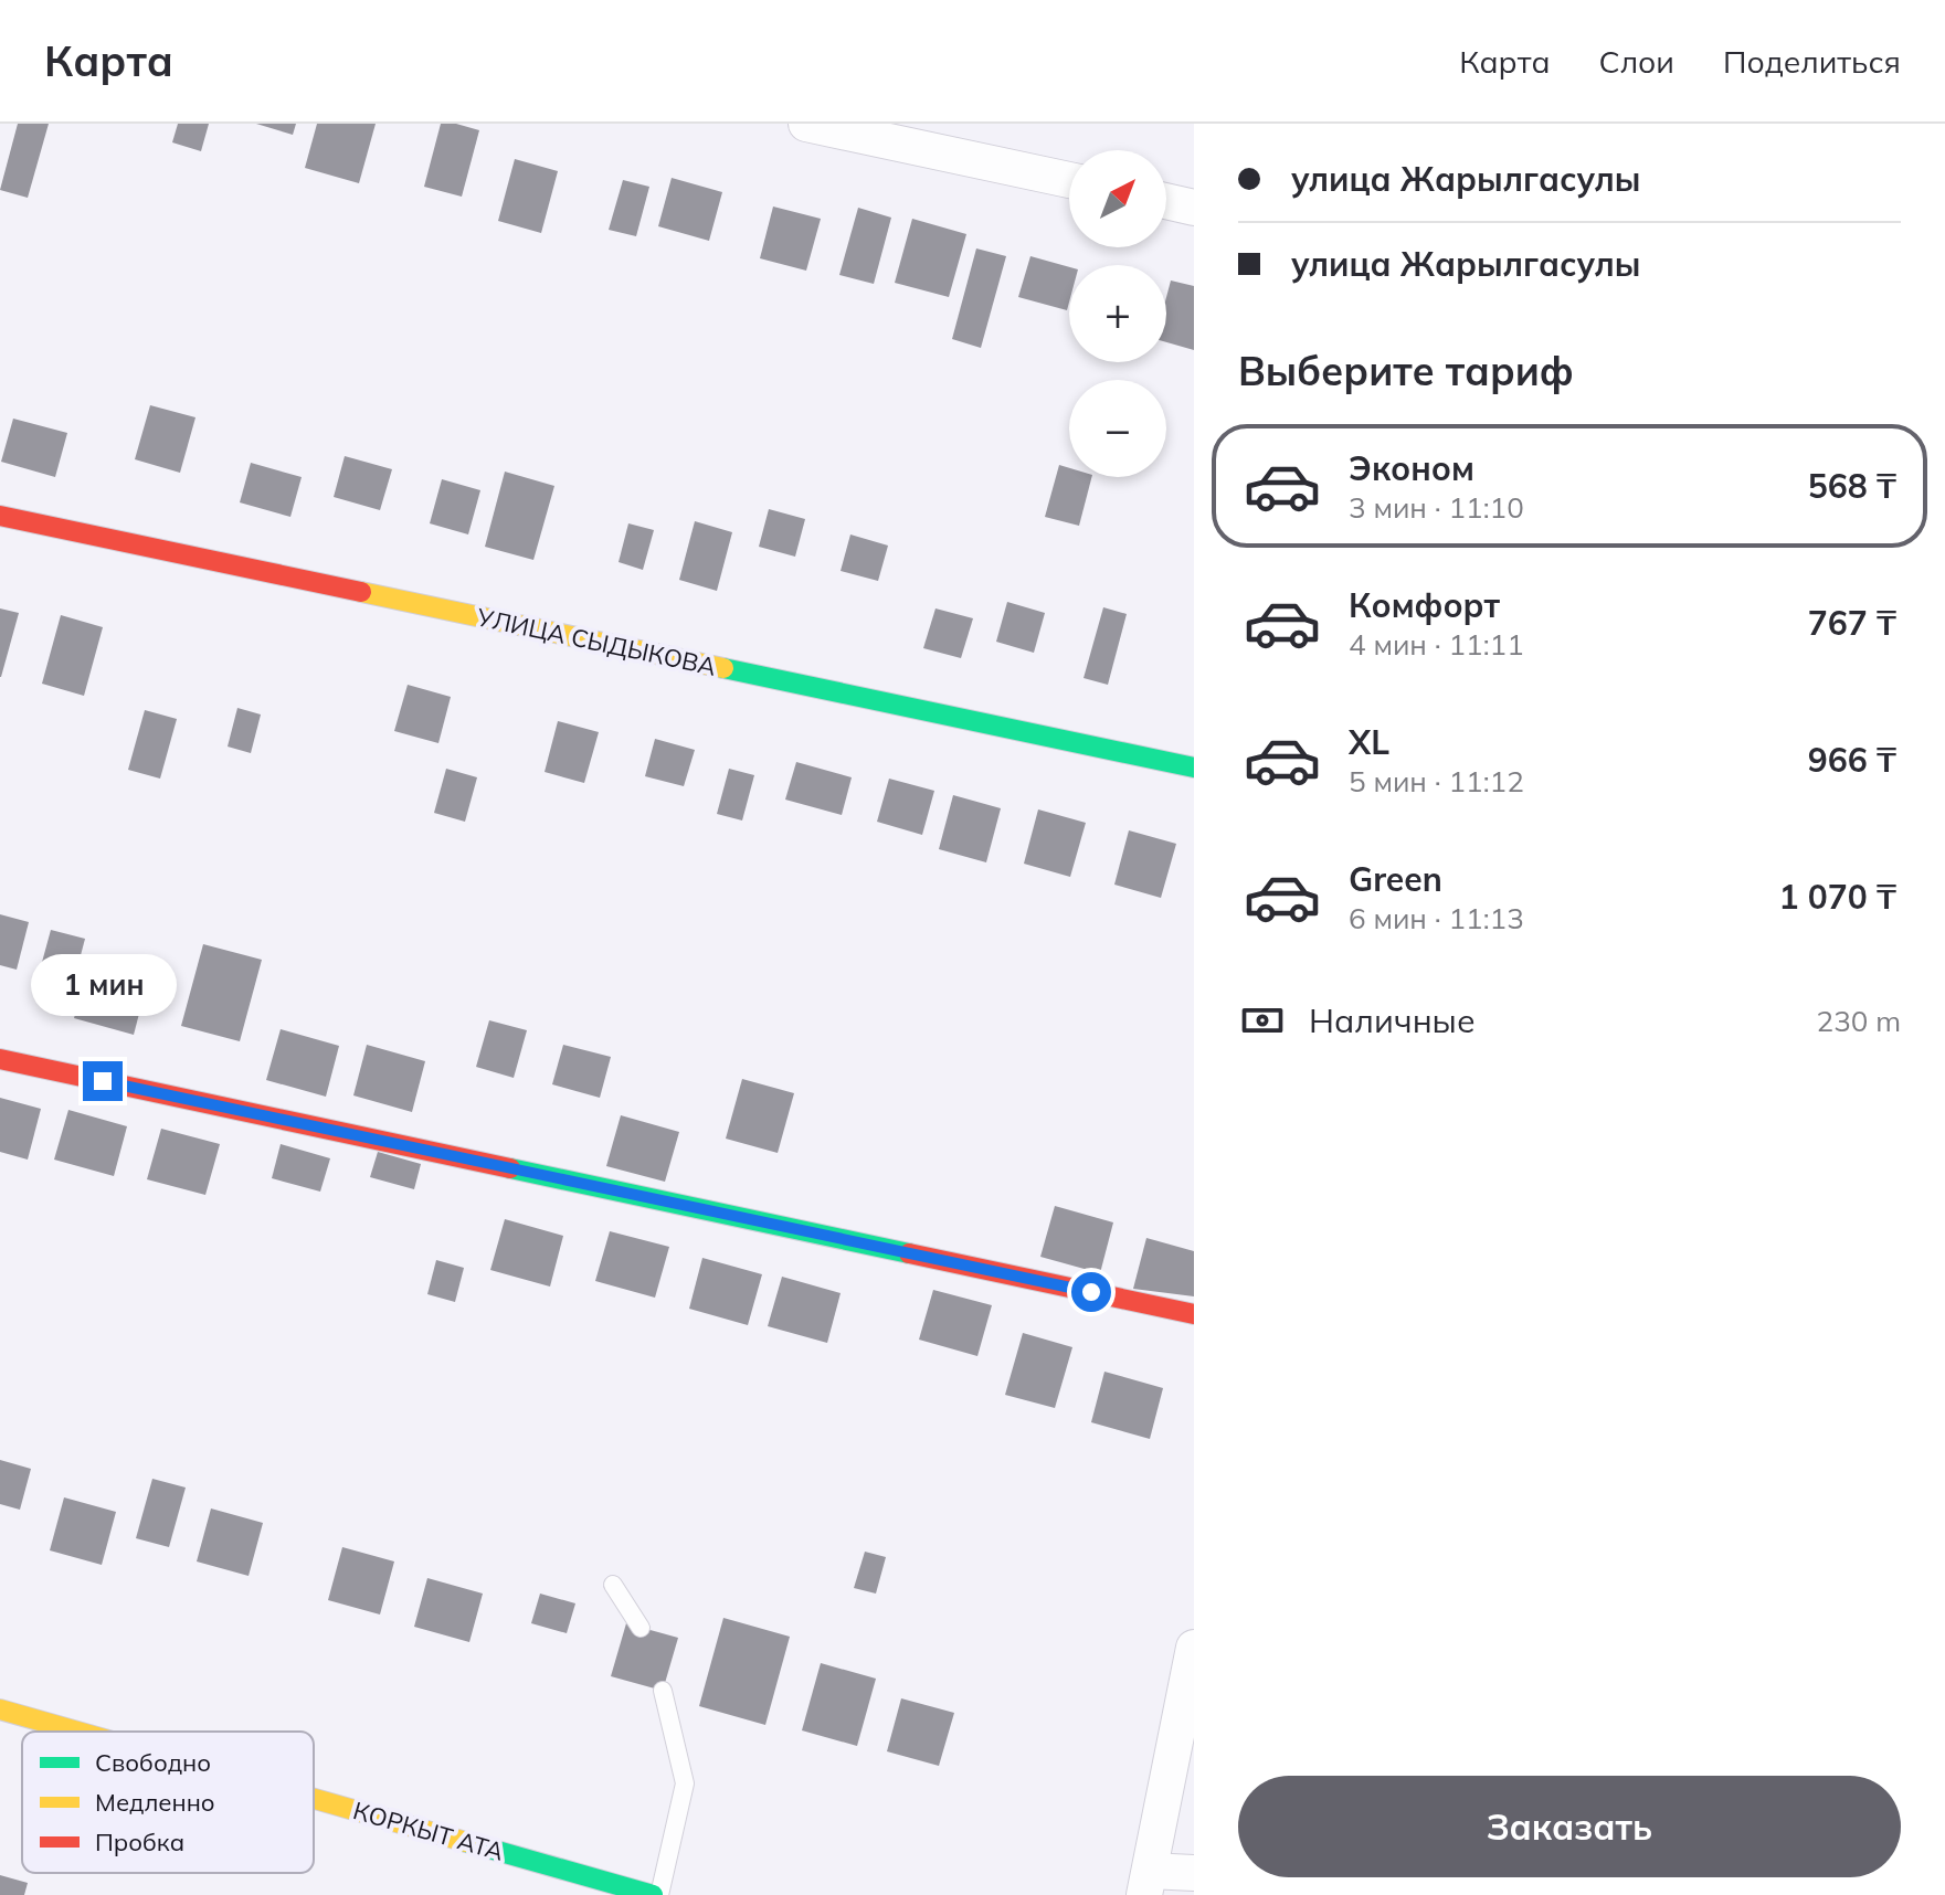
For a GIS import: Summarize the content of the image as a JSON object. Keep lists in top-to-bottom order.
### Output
{
  "streets": {
    "street": ["УЛИЦА СЫДЫКОВА", "КОРКЫТ АТА"]
  },
  "legend": ["Свободно", "Медленно", "Пробка"],
  "north": "top right",
  "page": {
    "header": "Карта",
    "nav": ["Карта", "Слои", "Поделиться"],
    "banner": ["улица Жарылгасулы", "улица Жарылгасулы"],
    "map_buttons": ["+", "−"],
    "heading": "Выберите тариф",
    "list": [
      {
        "name": "Эконом",
        "note": "3 мин · 11:10",
        "value": "568 ₸"
      },
      {
        "name": "Комфорт",
        "note": "4 мин · 11:11",
        "value": "767 ₸"
      },
      {
        "name": "XL",
        "note": "5 мин · 11:12",
        "value": "966 ₸"
      },
      {
        "name": "Green",
        "note": "6 мин · 11:13",
        "value": "1 070 ₸"
      }
    ],
    "bubble": "1 мин",
    "pay": ["Наличные", "230 m"],
    "buttons": "Заказать"
  }
}
